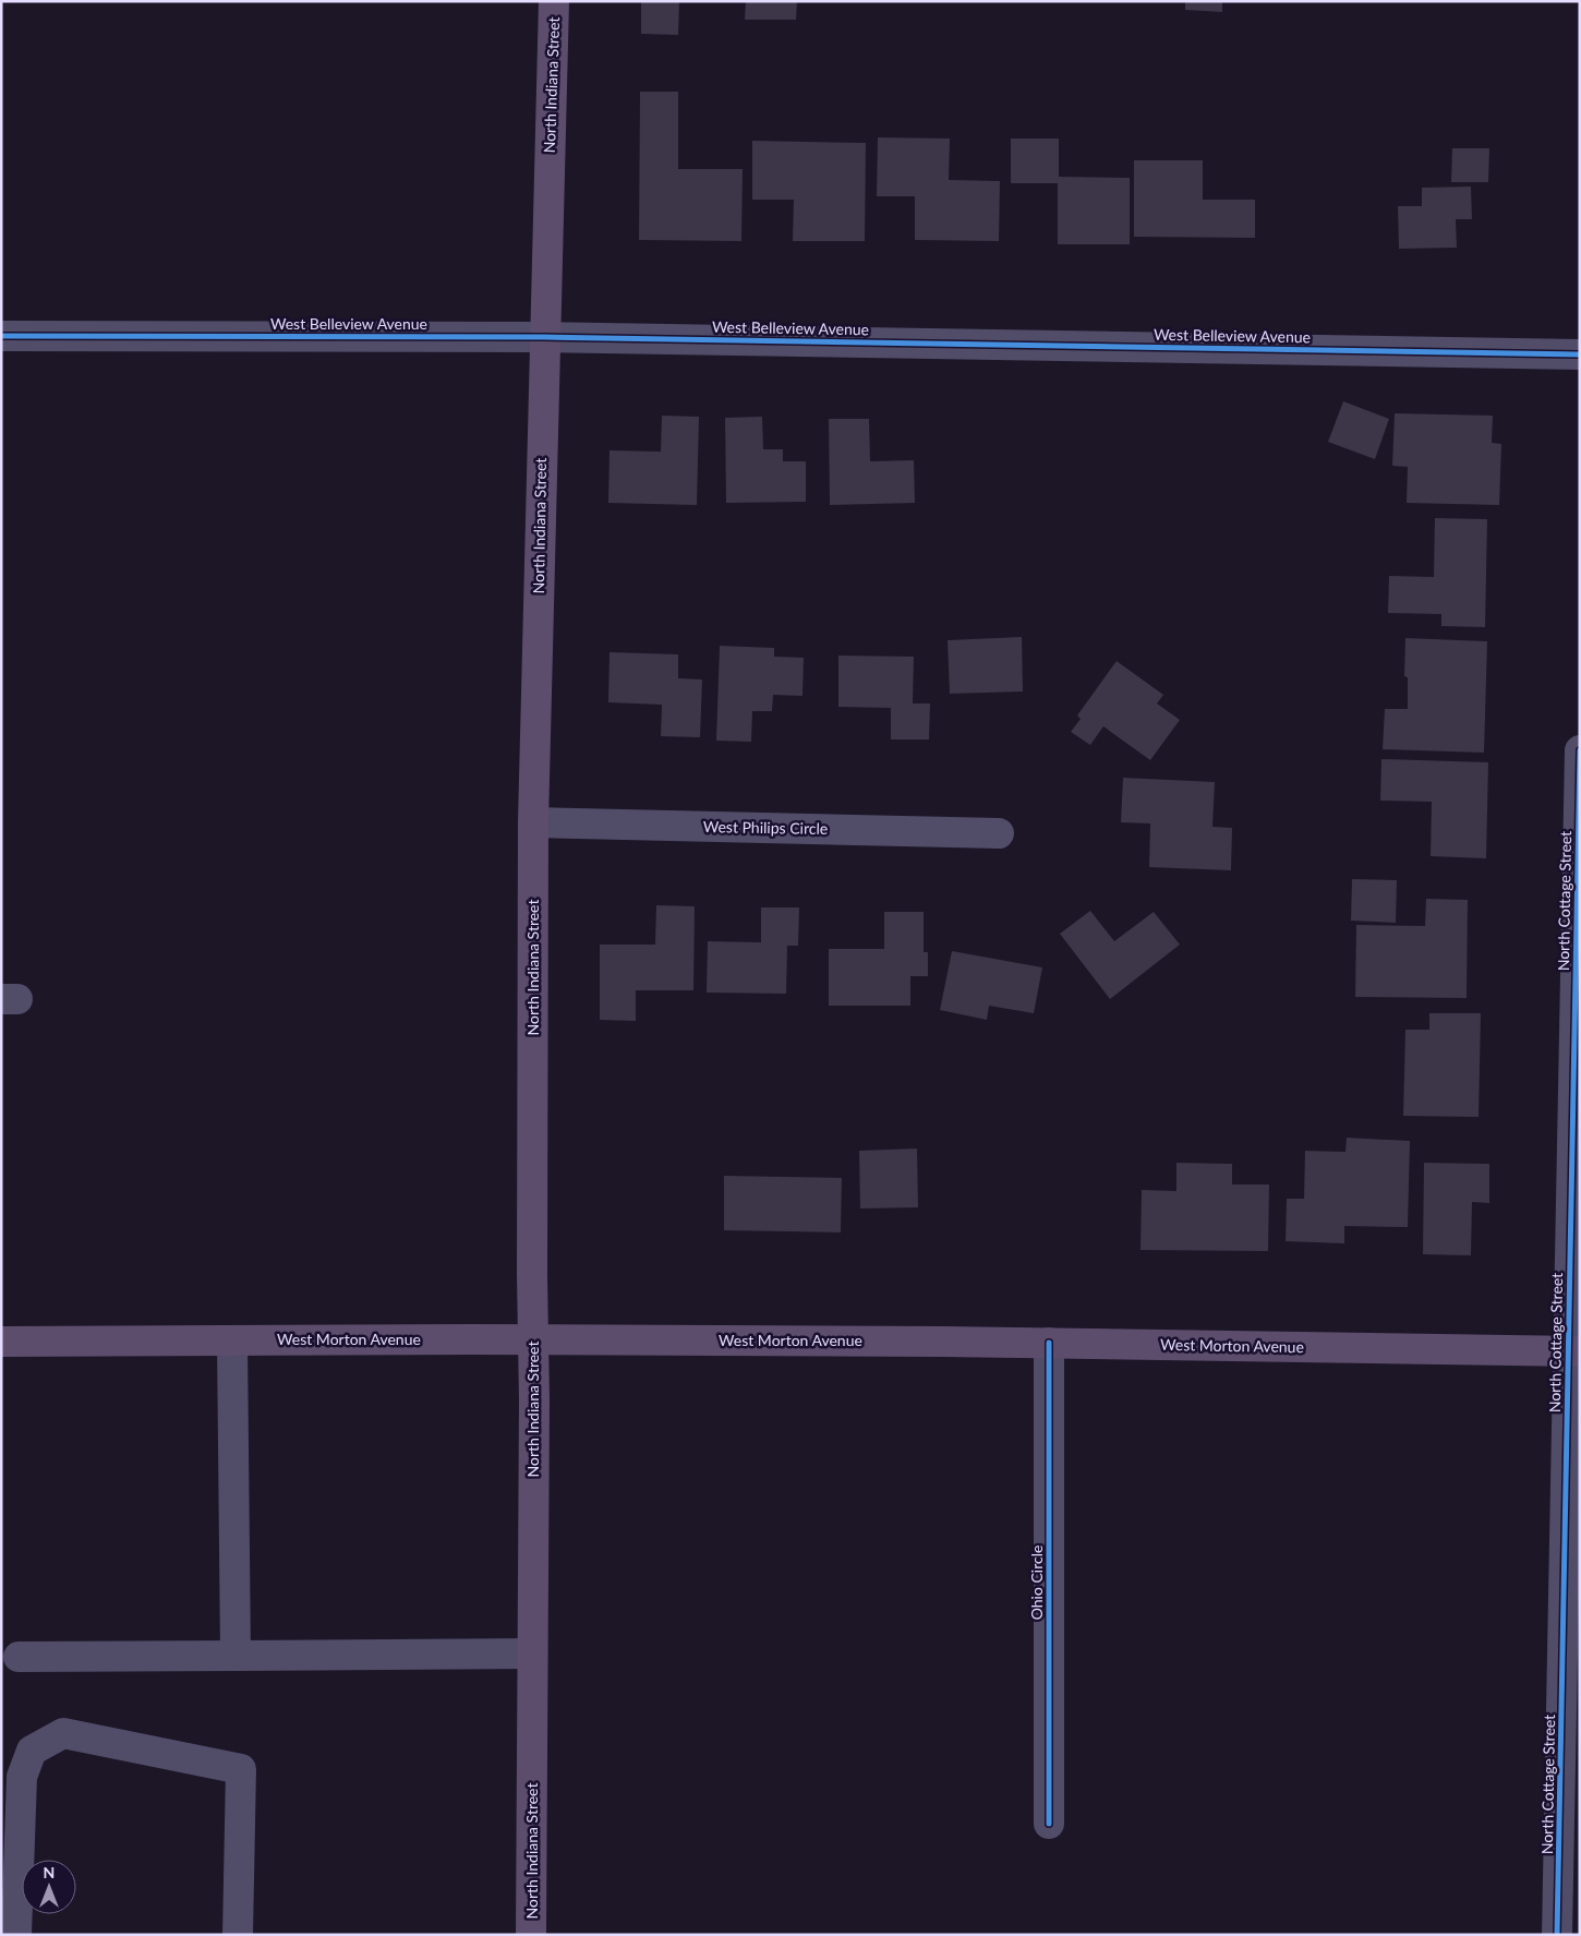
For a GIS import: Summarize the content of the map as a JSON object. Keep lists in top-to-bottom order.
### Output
{
  "streets": {
    "main road": ["North Indiana Street", "West Morton Avenue"],
    "street": [
      "West Belleview Avenue",
      "West Philips Circle",
      "North Cottage Street",
      "Ohio Circle"
    ]
  },
  "crossings": [
    ["North Indiana Street", "West Belleview Avenue"],
    ["North Indiana Street", "West Philips Circle"],
    ["North Indiana Street", "West Morton Avenue"],
    ["North Cottage Street", "West Morton Avenue"],
    ["West Morton Avenue", "Ohio Circle"]
  ],
  "north": "top"
}
